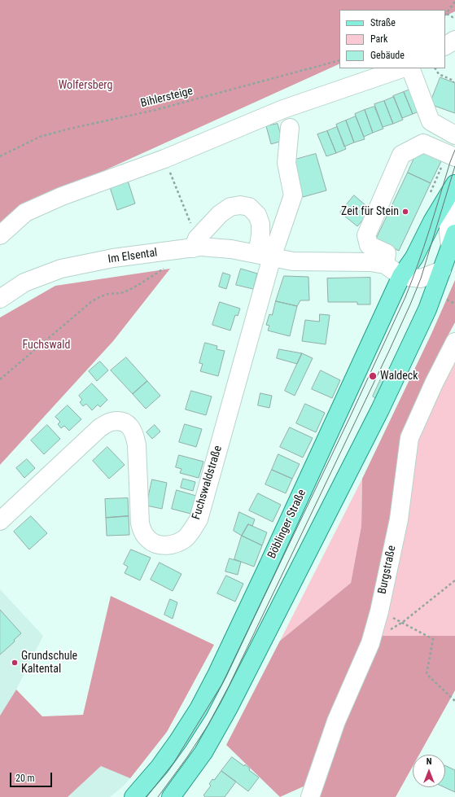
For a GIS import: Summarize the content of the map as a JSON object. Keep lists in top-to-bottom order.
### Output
{
  "streets": {
    "main road": ["Böblinger Straße"],
    "street": ["Im Elsental", "Fuchswaldstraße", "Burgstraße"],
    "path": ["Bihlersteige"]
  },
  "crossings": [
    ["Im Elsental", "Fuchswaldstraße"]
  ],
  "parks": ["Wolfersberg", "Fuchswald"],
  "places": ["Zeit für Stein", "Waldeck", "Grundschule Kaltental"],
  "legend": ["Straße", "Park", "Gebäude"],
  "scale_bar": "20 m",
  "north": "top"
}
